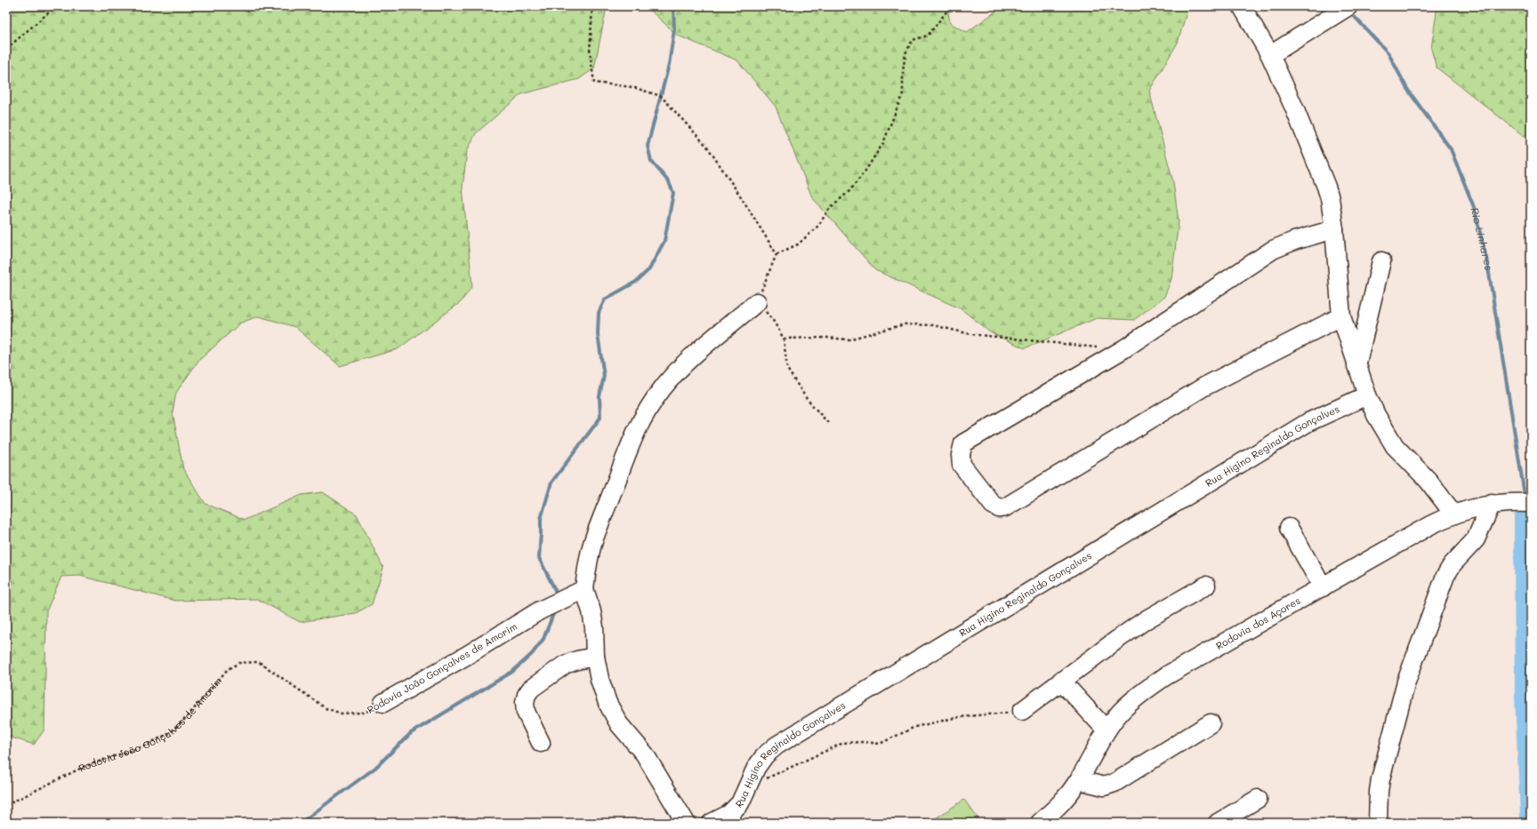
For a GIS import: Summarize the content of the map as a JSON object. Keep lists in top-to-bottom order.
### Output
{
  "streets": {
    "street": ["Rua Higino Reginaldo Gonçalves", "Rodovia dos Açores", "Rodovia João Gonçalves de Amorim"]
  },
  "water": ["Rio Linhares"]
}
